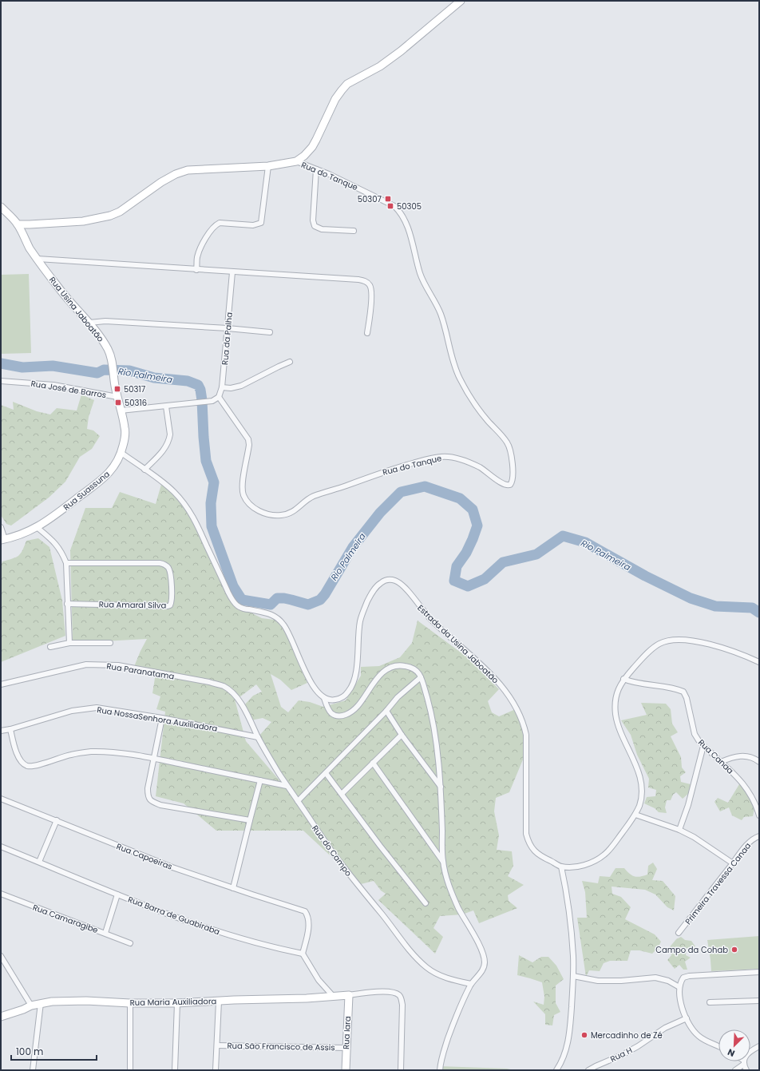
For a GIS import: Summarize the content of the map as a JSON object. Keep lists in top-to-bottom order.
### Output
{
  "streets": {
    "street": [
      "Rua do Tanque",
      "Rua Usina Jaboatão",
      "Rua da Palha",
      "Rua José de Barros",
      "Rua Suassuna",
      "Rua Amaral Silva",
      "Estrada da Usina Jaboatão",
      "Rua Paranatama",
      "Rua NossaSenhora Auxiliadora",
      "Rua Canaa",
      "Rua do Campo",
      "Rua Capoeiras",
      "Primeira Travessa Canaa",
      "Rua Barra de Guabiraba",
      "Rua Camaragibe",
      "Rua Maria Auxiliadora",
      "Rua Iara",
      "Rua São Francisco de Assis",
      "Rua H"
    ]
  },
  "crossings": [
    ["Rua do Tanque", "Rua da Palha"],
    ["Rua Usina Jaboatão", "Rua Suassuna"],
    ["Rua José de Barros", "Rua Suassuna"],
    ["Estrada da Usina Jaboatão", "Rua Canaa"],
    ["Rua Paranatama", "Rua do Campo"],
    ["Rua NossaSenhora Auxiliadora", "Rua do Campo"],
    ["Rua Capoeiras", "Rua Barra de Guabiraba"],
    ["Rua Maria Auxiliadora", "Rua Iara"],
    ["Rua Iara", "Rua São Francisco de Assis"]
  ],
  "water": ["Rio Palmeira"],
  "places": {
    "transit": [
      "50307",
      "50305",
      "50317",
      "50316"
    ],
    "other": ["Campo da Cohab", "Mercadinho de Zé"]
  },
  "scale_bar": "100 m",
  "north": "bottom left"
}
